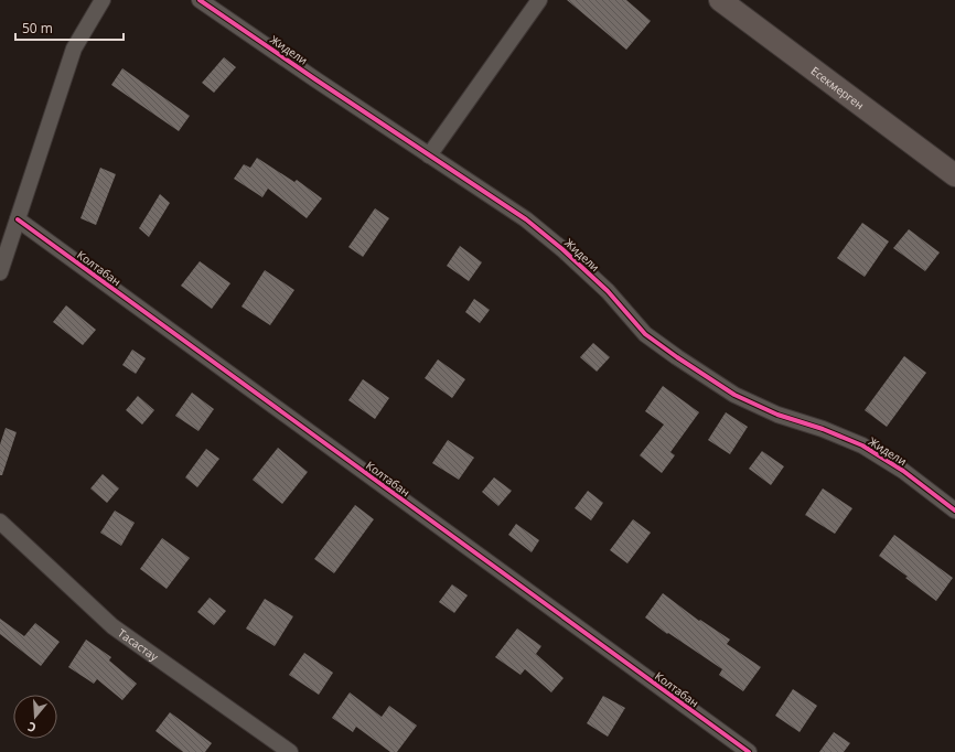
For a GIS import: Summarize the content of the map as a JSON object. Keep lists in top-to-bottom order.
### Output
{
  "streets": {
    "street": [
      "Жидели",
      "Eсекмерген",
      "Колтабан",
      "Тасастау"
    ]
  },
  "scale_bar": "50 m",
  "north": "bottom"
}
